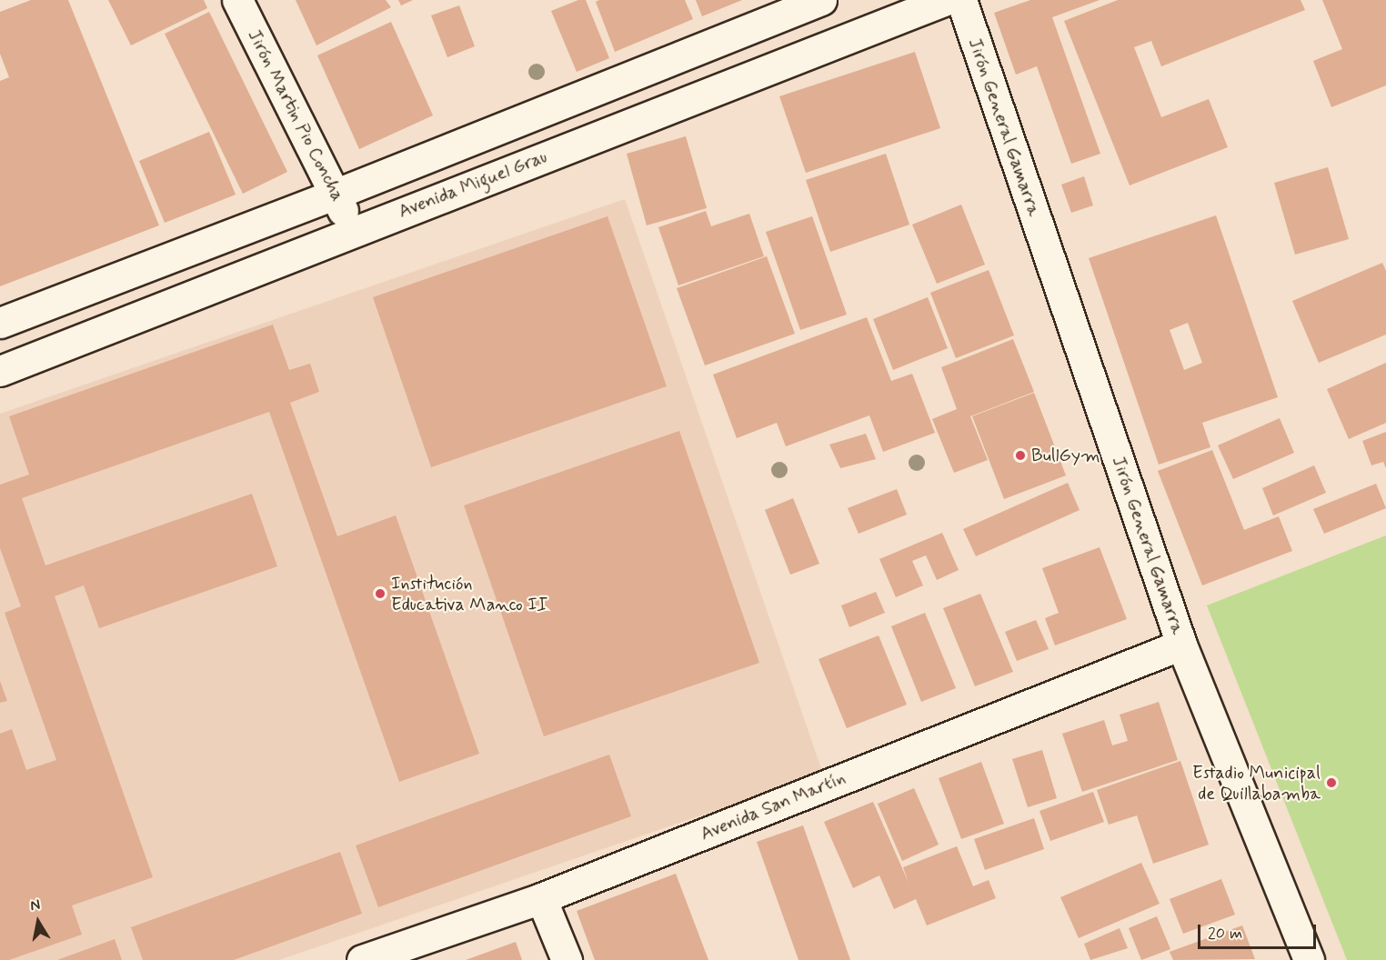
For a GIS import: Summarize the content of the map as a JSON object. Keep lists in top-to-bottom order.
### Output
{
  "streets": {
    "street": [
      "Jirón Martin Pio Concha",
      "Jirón General Gamarra",
      "Avenida Miguel Grau",
      "Avenida San Martín"
    ]
  },
  "crossings": [
    ["Jirón Martin Pio Concha", "Avenida Miguel Grau"],
    ["Jirón General Gamarra", "Avenida San Martín"]
  ],
  "places": ["BullGym", "Institución Educativa Manco II", "Estadio Municipal de Quillabamba"],
  "scale_bar": "20 m",
  "north": "top"
}
